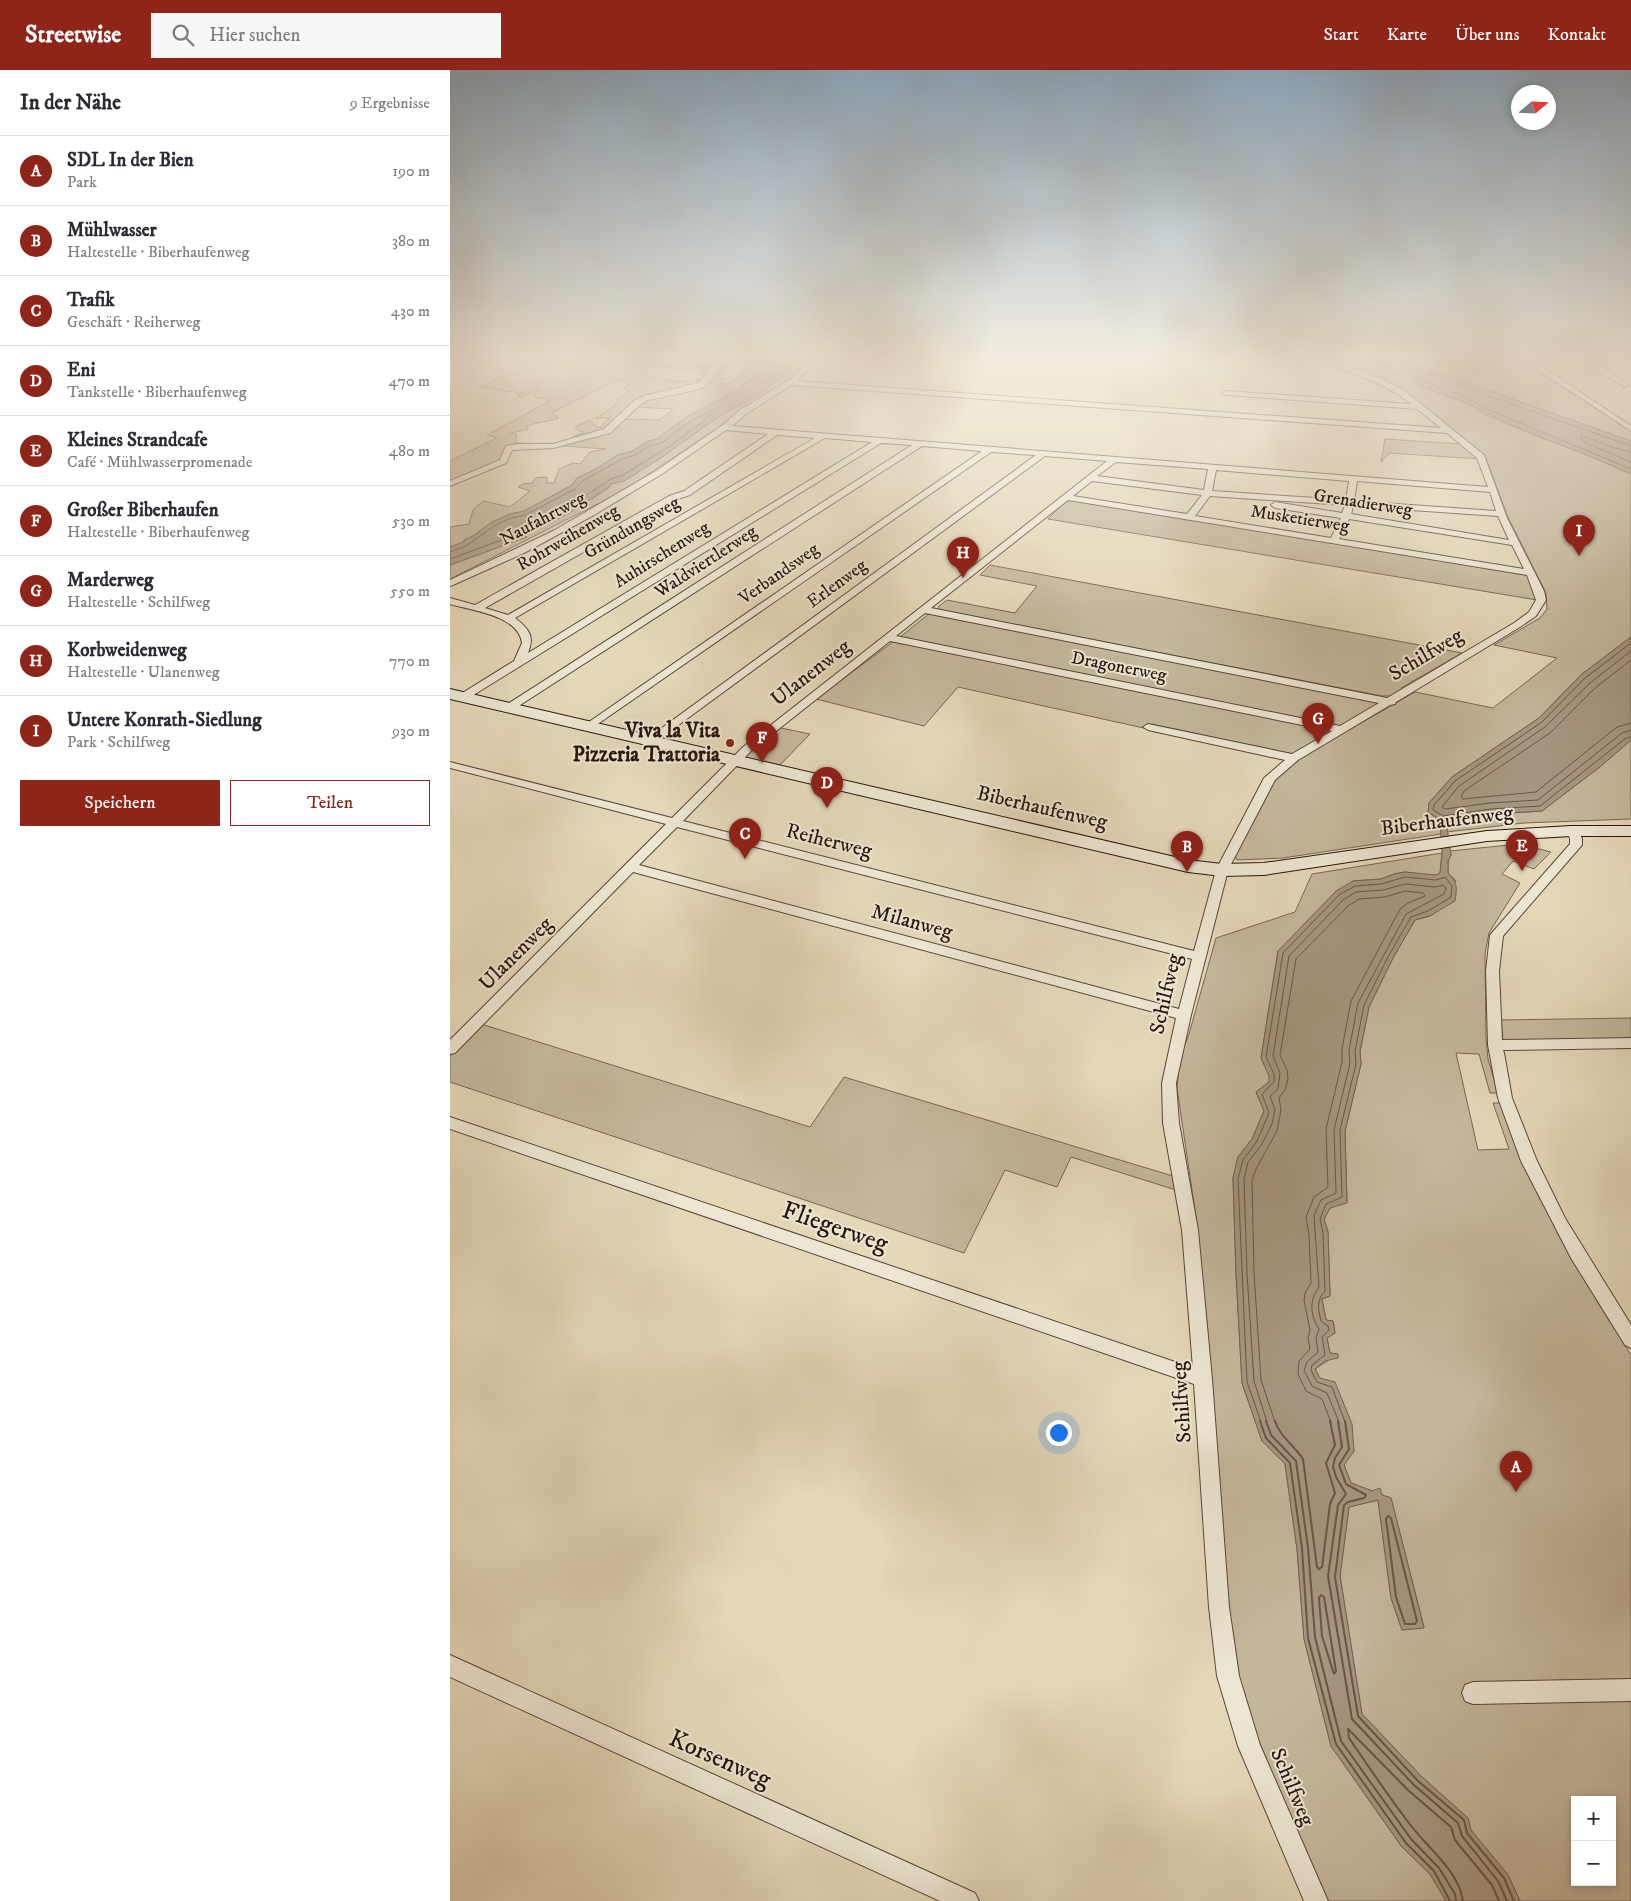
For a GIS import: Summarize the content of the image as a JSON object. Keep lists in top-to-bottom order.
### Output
{
  "streets": {
    "main road": ["Biberhaufenweg"],
    "street": [
      "Grenadierweg",
      "Naufahrtweg",
      "Musketierweg",
      "Gründungsweg",
      "Rohrweihenweg",
      "Auhirschenweg",
      "Waldviertlerweg",
      "Verbandsweg",
      "Erlenweg",
      "Schilfweg",
      "Dragonerweg",
      "Ulanenweg",
      "Reiherweg",
      "Milanweg",
      "Fliegerweg",
      "Korsenweg"
    ]
  },
  "crossings": [
    ["Grenadierweg", "Schilfweg"],
    ["Musketierweg", "Schilfweg"],
    ["Musketierweg", "Ulanenweg"],
    ["Auhirschenweg", "Biberhaufenweg"],
    ["Waldviertlerweg", "Biberhaufenweg"],
    ["Verbandsweg", "Biberhaufenweg"],
    ["Erlenweg", "Biberhaufenweg"],
    ["Schilfweg", "Dragonerweg"],
    ["Schilfweg", "Biberhaufenweg"],
    ["Schilfweg", "Reiherweg"],
    ["Schilfweg", "Milanweg"],
    ["Schilfweg", "Fliegerweg"],
    ["Dragonerweg", "Ulanenweg"],
    ["Ulanenweg", "Biberhaufenweg"],
    ["Ulanenweg", "Reiherweg"],
    ["Ulanenweg", "Milanweg"]
  ],
  "places": ["Viva la Vita Pizzeria Trattoria"],
  "north": "right",
  "page": {
    "header": "Streetwise",
    "search": "Hier suchen",
    "nav": [
      "Start",
      "Karte",
      "Über uns",
      "Kontakt"
    ],
    "heading": ["In der Nähe", "9 Ergebnisse"],
    "list": [
      {
        "mark": "A",
        "name": "SDL In der Bien",
        "note": "Park",
        "value": "190 m"
      },
      {
        "mark": "B",
        "name": "Mühlwasser",
        "note": "Haltestelle · Biberhaufenweg",
        "value": "380 m"
      },
      {
        "mark": "C",
        "name": "Trafik",
        "note": "Geschäft · Reiherweg",
        "value": "430 m"
      },
      {
        "mark": "D",
        "name": "Eni",
        "note": "Tankstelle · Biberhaufenweg",
        "value": "470 m"
      },
      {
        "mark": "E",
        "name": "Kleines Strandcafe",
        "note": "Café · Mühlwasserpromenade",
        "value": "480 m"
      },
      {
        "mark": "F",
        "name": "Großer Biberhaufen",
        "note": "Haltestelle · Biberhaufenweg",
        "value": "530 m"
      },
      {
        "mark": "G",
        "name": "Marderweg",
        "note": "Haltestelle · Schilfweg",
        "value": "550 m"
      },
      {
        "mark": "H",
        "name": "Korbweidenweg",
        "note": "Haltestelle · Ulanenweg",
        "value": "770 m"
      },
      {
        "mark": "I",
        "name": "Untere Konrath-Siedlung",
        "note": "Park · Schilfweg",
        "value": "930 m"
      }
    ],
    "pins": [
      "I",
      "H",
      "G",
      "F",
      "D",
      "C",
      "E",
      "B",
      "A"
    ],
    "buttons": ["Speichern", "Teilen"],
    "map_buttons": ["+", "−"]
  }
}
